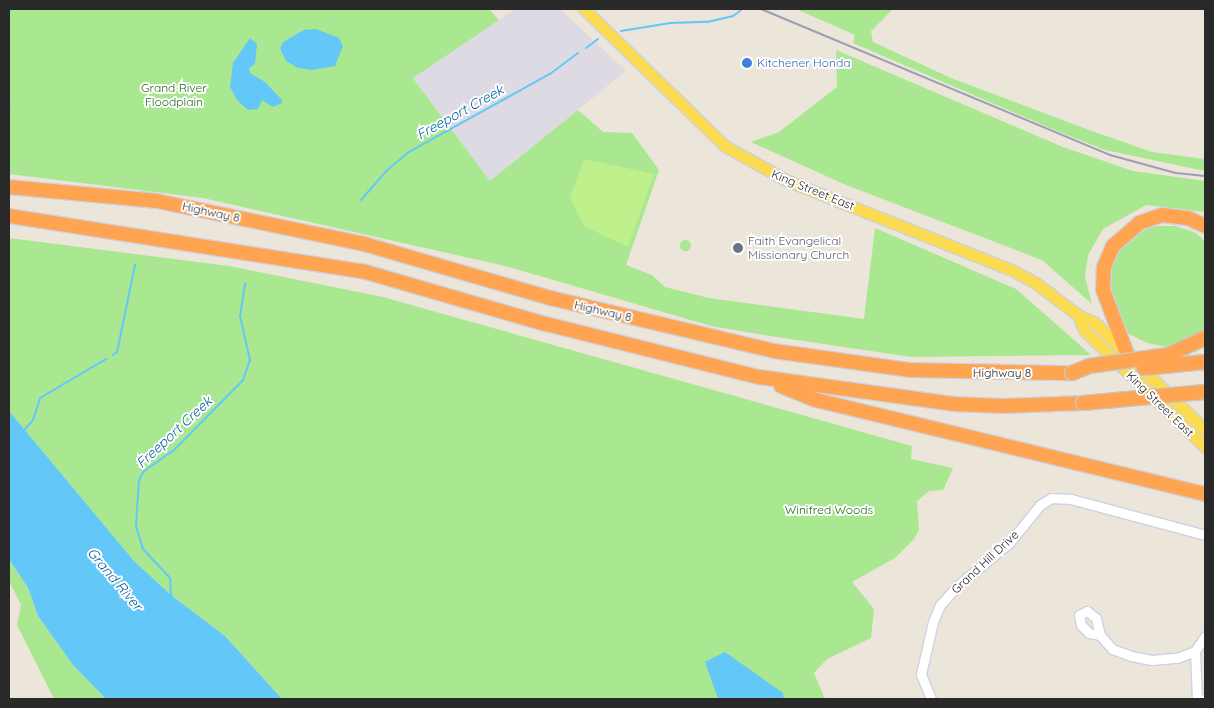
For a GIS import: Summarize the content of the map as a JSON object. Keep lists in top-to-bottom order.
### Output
{
  "streets": {
    "highway": ["Highway 8"],
    "main road": ["King Street East"],
    "street": ["Grand Hill Drive"]
  },
  "water": ["Freeport Creek", "Grand River"],
  "parks": ["Grand River Floodplain", "Winifred Woods"],
  "places": ["Kitchener Honda", "Faith Evangelical Missionary Church"]
}
